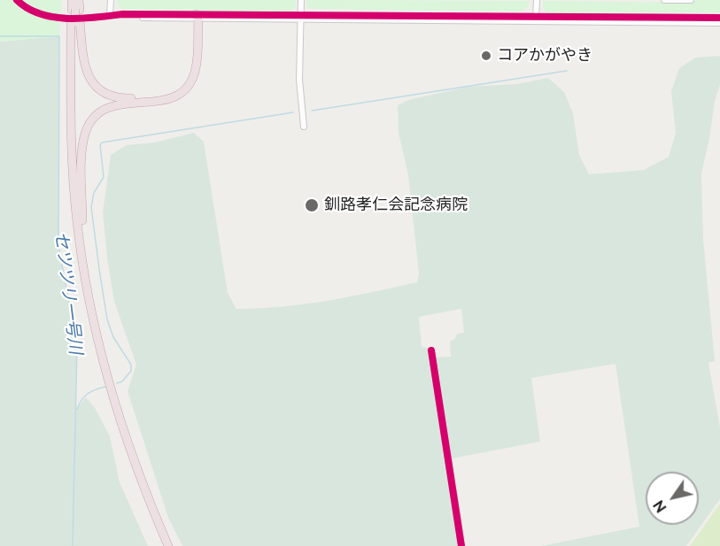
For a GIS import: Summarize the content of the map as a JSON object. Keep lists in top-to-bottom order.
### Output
{
  "water": ["セツツリ一号川"],
  "places": ["コアかがやき", "釧路孝仁会記念病院"],
  "north": "bottom left"
}
